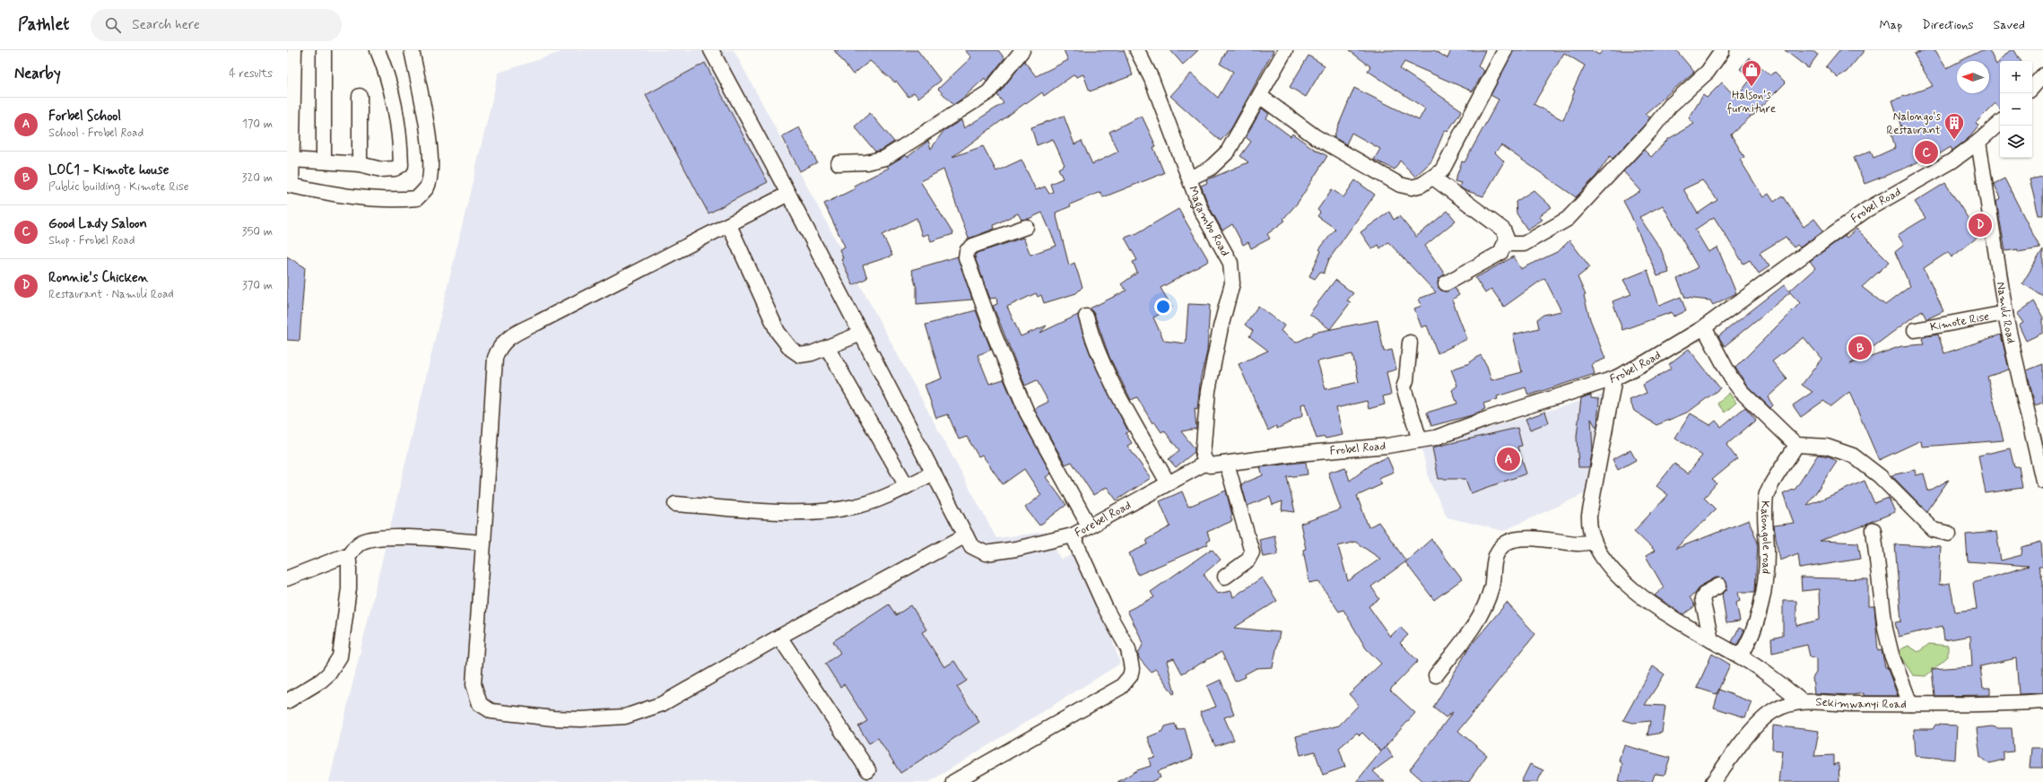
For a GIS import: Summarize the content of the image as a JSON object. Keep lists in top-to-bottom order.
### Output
{
  "streets": {
    "street": [
      "Frobel Road",
      "Magambo Road",
      "Namuli Road",
      "Kimote Rise",
      "Forebel Road",
      "Katongole road",
      "Sekimwanyi Road"
    ]
  },
  "crossings": [
    ["Frobel Road", "Magambo Road"],
    ["Frobel Road", "Namuli Road"],
    ["Frobel Road", "Forebel Road"],
    ["Magambo Road", "Forebel Road"],
    ["Namuli Road", "Kimote Rise"]
  ],
  "places": {
    "shop": ["Halson's furniture"],
    "building": ["Nalongo's Restaurant"]
  },
  "north": "left",
  "page": {
    "header": "Pathlet",
    "search": "Search here",
    "nav": ["Map", "Directions", "Saved"],
    "heading": ["Nearby", "4 results"],
    "map_buttons": ["+", "−"],
    "list": [
      {
        "mark": "A",
        "name": "Forbel School",
        "note": "School · Frobel Road",
        "value": "170 m"
      },
      {
        "mark": "B",
        "name": "LOC1 - Kimote house",
        "note": "Public building · Kimote Rise",
        "value": "320 m"
      },
      {
        "mark": "C",
        "name": "Good Lady Saloon",
        "note": "Shop · Frobel Road",
        "value": "350 m"
      },
      {
        "mark": "D",
        "name": "Ronnie's Chicken",
        "note": "Restaurant · Namuli Road",
        "value": "370 m"
      }
    ],
    "pins": [
      "C",
      "D",
      "B",
      "A"
    ]
  }
}
